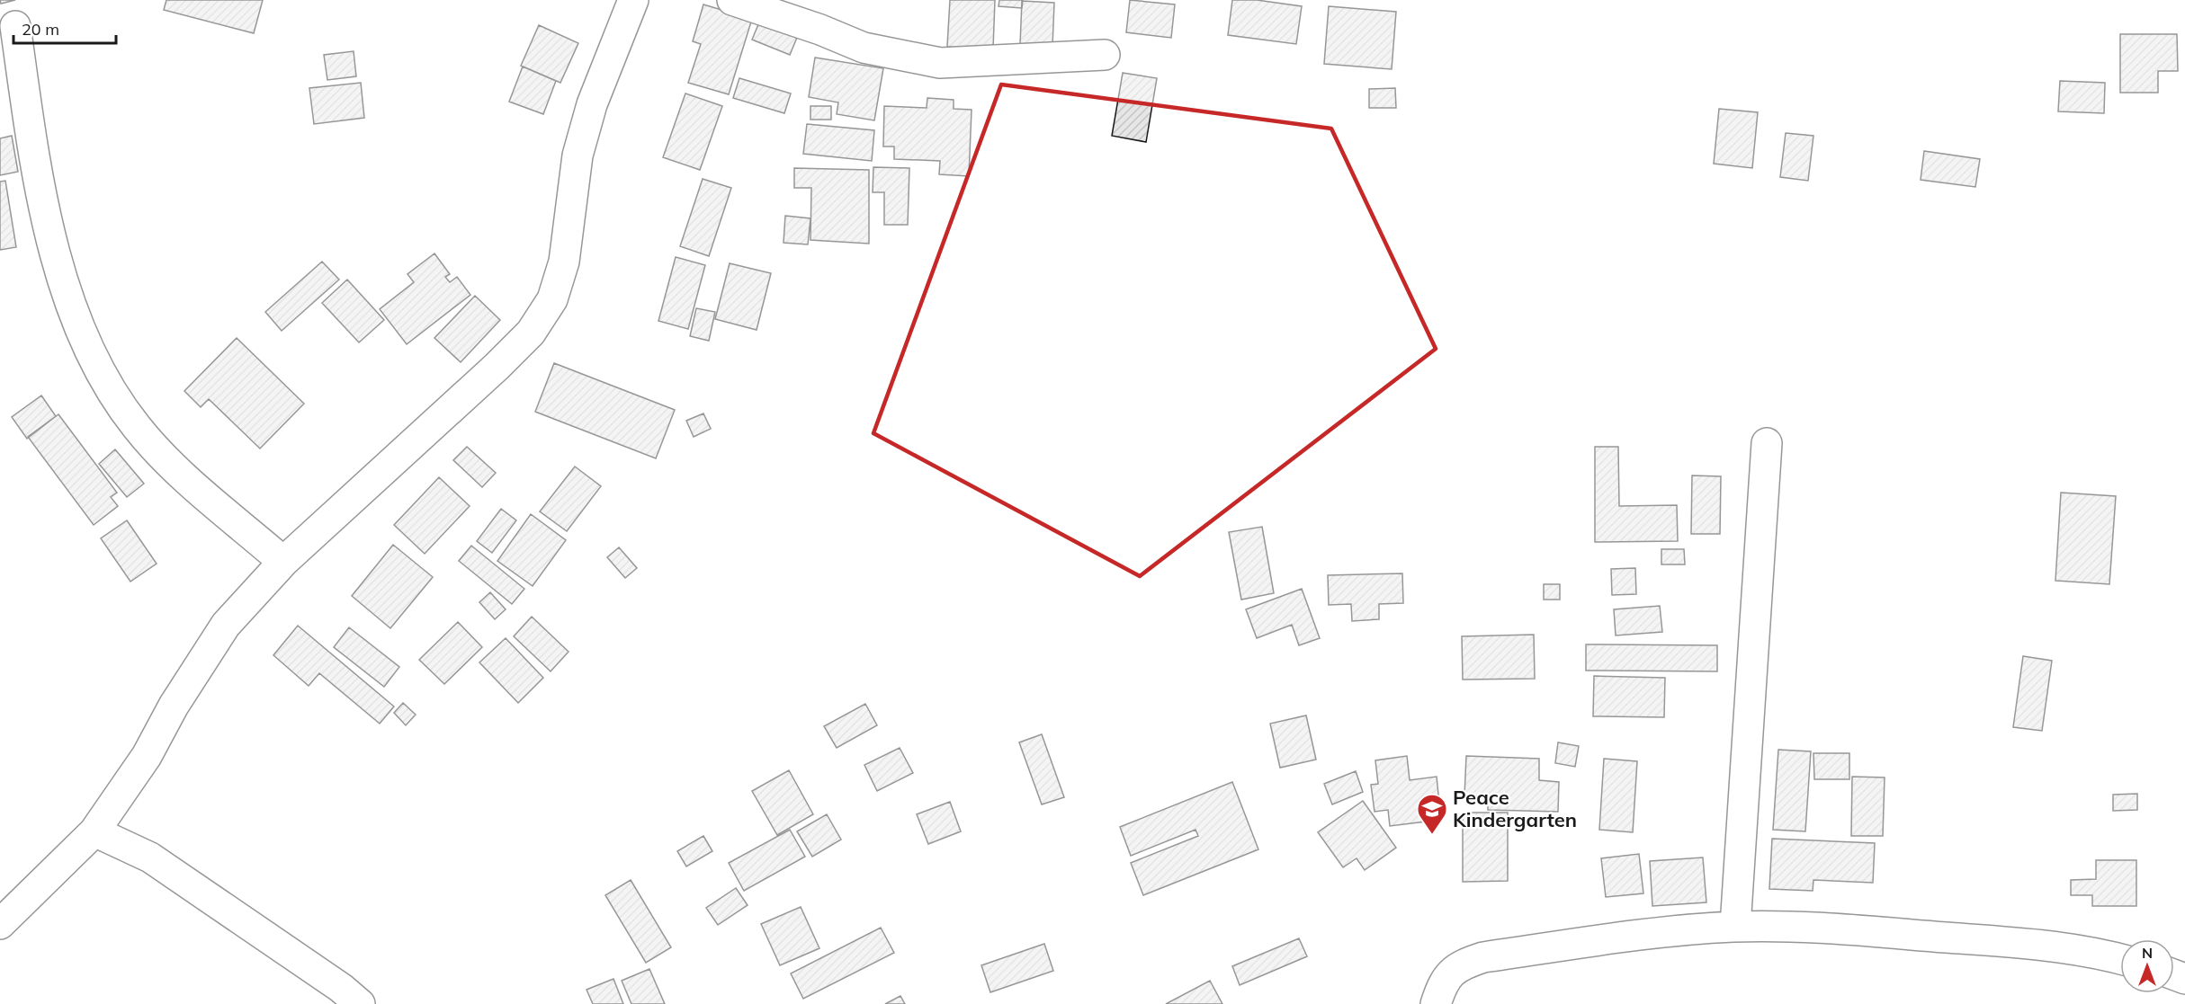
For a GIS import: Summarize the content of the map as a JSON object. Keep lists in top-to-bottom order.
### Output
{
  "places": {
    "school or university": ["Peace Kindergarten"]
  },
  "scale_bar": "20 m",
  "north": "top"
}
